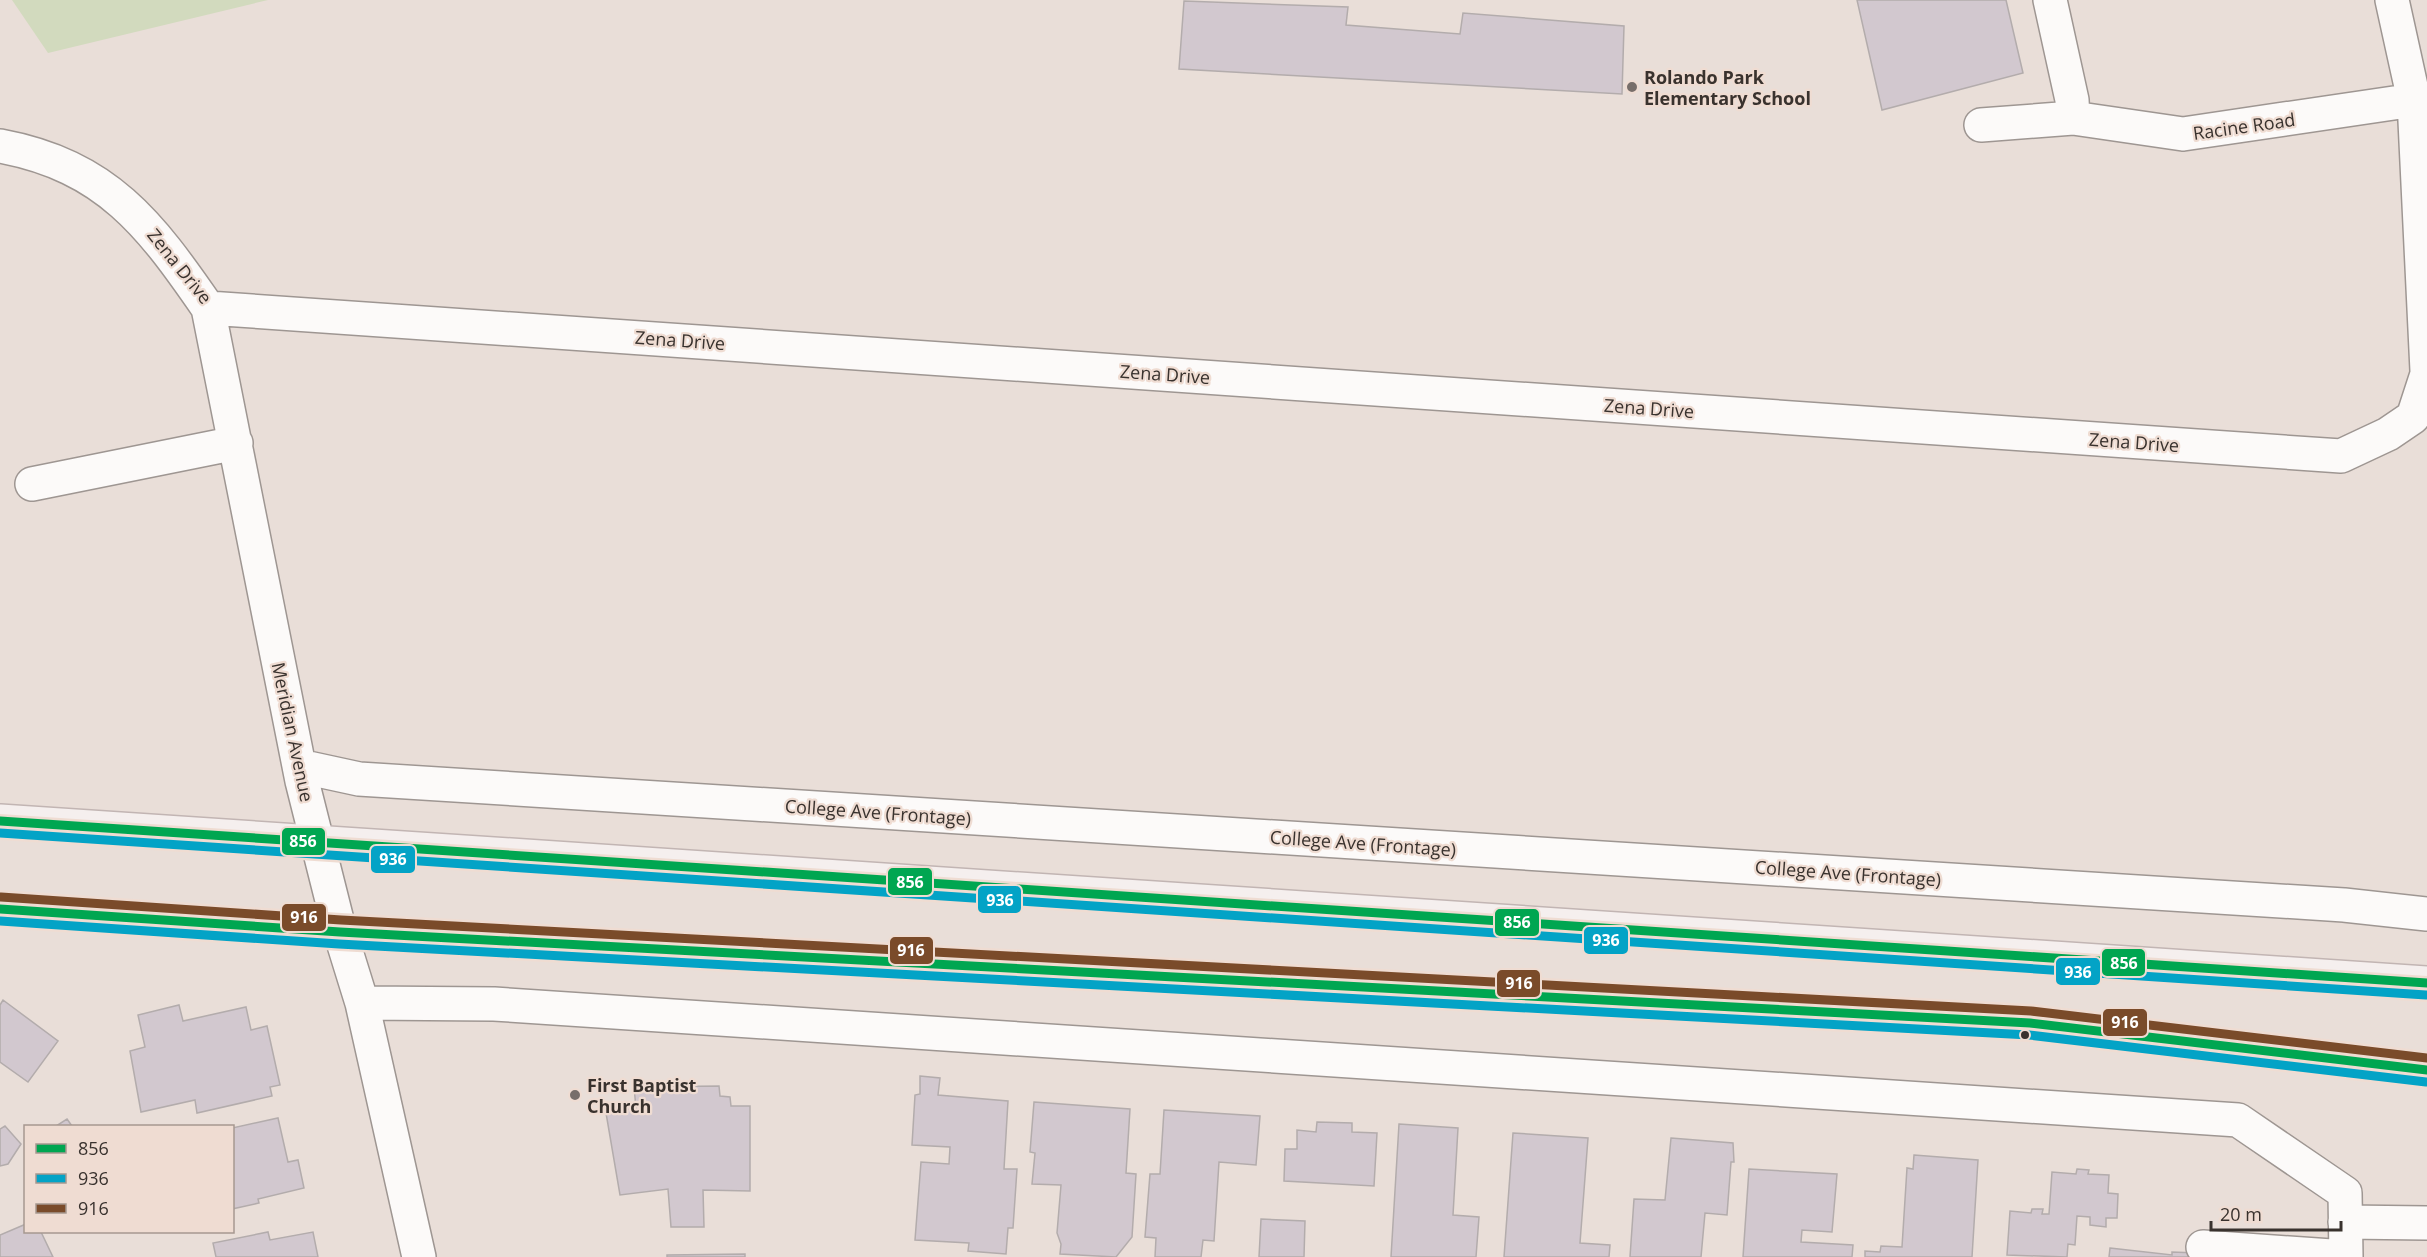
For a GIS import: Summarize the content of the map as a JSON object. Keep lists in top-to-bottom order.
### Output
{
  "streets": {
    "street": [
      "Racine Road",
      "Zena Drive",
      "Meridian Avenue",
      "College Ave (Frontage)"
    ]
  },
  "crossings": [
    ["Zena Drive", "Meridian Avenue"],
    ["Meridian Avenue", "College Ave (Frontage)"]
  ],
  "places": ["Rolando Park Elementary School", "First Baptist Church"],
  "lines": ["transit line 856", "transit line 936", "transit line 916"],
  "legend": ["856", "936", "916"],
  "scale_bar": "20 m"
}
